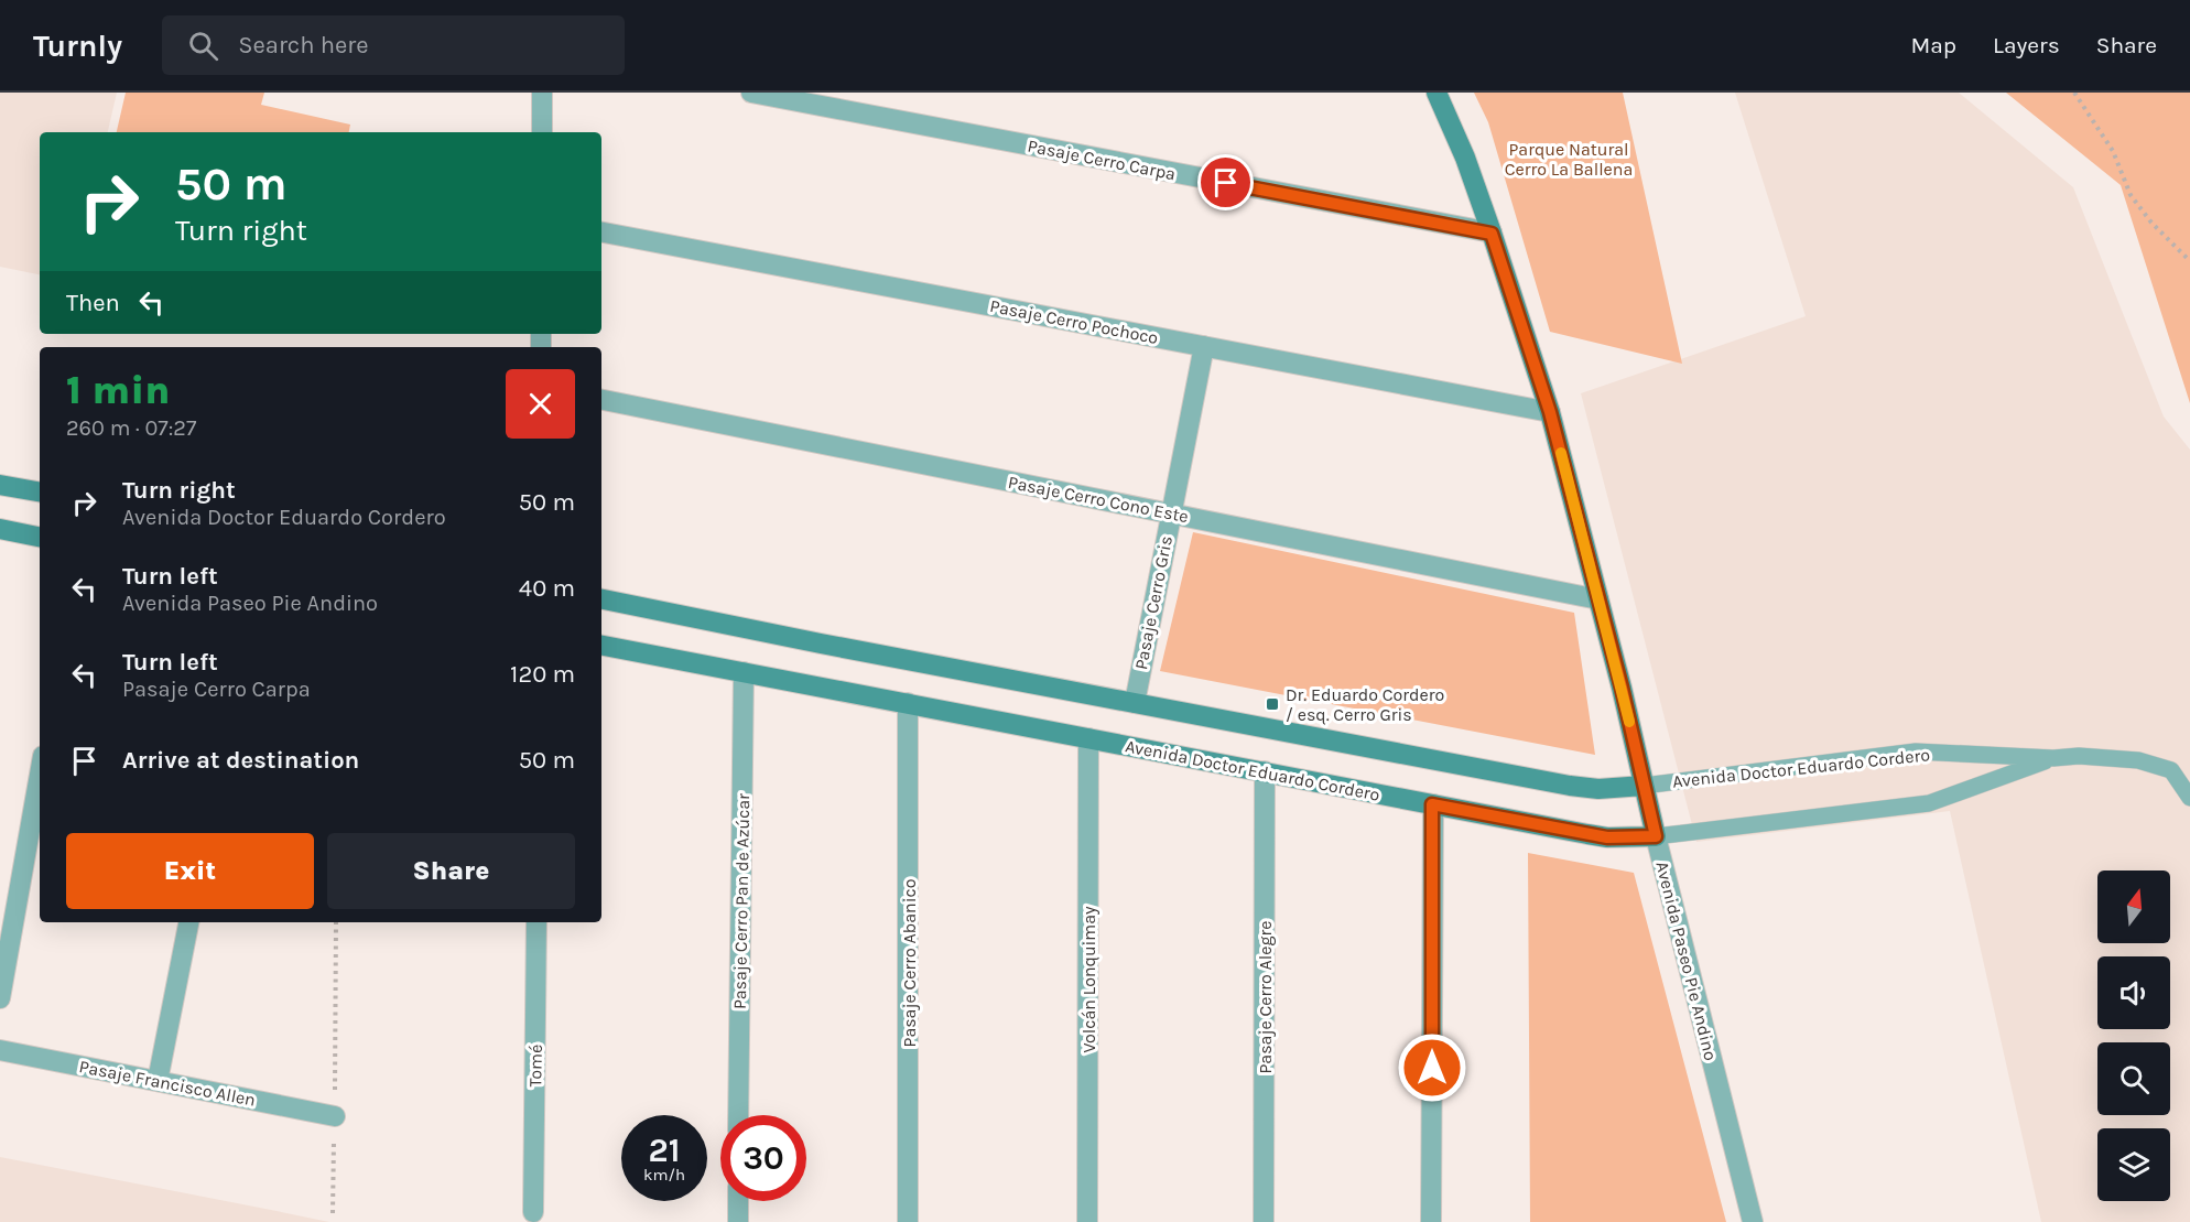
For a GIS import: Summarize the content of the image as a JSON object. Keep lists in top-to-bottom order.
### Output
{
  "streets": {
    "street": [
      "Pasaje Cerro Carpa",
      "Pasaje Cerro Pochoco",
      "Pasaje Cerro Cono Este",
      "Pasaje Cerro Gris",
      "Avenida Doctor Eduardo Cordero",
      "Pasaje Cerro Pan de Azúcar",
      "Avenida Paseo Pie Andino",
      "Pasaje Cerro Abanico",
      "Volcán Lonquimay",
      "Pasaje Cerro Alegre",
      "Tomé",
      "Pasaje Francisco Allen"
    ]
  },
  "crossings": [
    ["Pasaje Cerro Carpa", "Avenida Paseo Pie Andino"],
    ["Pasaje Cerro Pochoco", "Pasaje Cerro Gris"],
    ["Pasaje Cerro Pochoco", "Avenida Paseo Pie Andino"],
    ["Pasaje Cerro Cono Este", "Pasaje Cerro Gris"],
    ["Pasaje Cerro Cono Este", "Avenida Paseo Pie Andino"],
    ["Pasaje Cerro Gris", "Avenida Doctor Eduardo Cordero"],
    ["Avenida Doctor Eduardo Cordero", "Pasaje Cerro Pan de Azúcar"],
    ["Avenida Doctor Eduardo Cordero", "Avenida Paseo Pie Andino"],
    ["Avenida Doctor Eduardo Cordero", "Pasaje Cerro Abanico"],
    ["Avenida Doctor Eduardo Cordero", "Volcán Lonquimay"],
    ["Avenida Doctor Eduardo Cordero", "Pasaje Cerro Alegre"]
  ],
  "parks": ["Parque Natural Cerro La Ballena"],
  "places": {
    "transit": ["Dr. Eduardo Cordero / esq. Cerro Gris"]
  },
  "north": "top",
  "page": {
    "header": "Turnly",
    "search": "Search here",
    "nav": ["Map", "Layers", "Share"],
    "turn": ["50 m", "Turn right"],
    "then": "Then",
    "heading": ["1 min", "260 m · 07:27"],
    "list": [
      {
        "name": "Turn right",
        "note": "Avenida Doctor Eduardo Cordero",
        "value": "50 m"
      },
      {
        "name": "Turn left",
        "note": "Avenida Paseo Pie Andino",
        "value": "40 m"
      },
      {
        "name": "Turn left",
        "note": "Pasaje Cerro Carpa",
        "value": "120 m"
      },
      {
        "name": "Arrive at destination",
        "value": "50 m"
      }
    ],
    "buttons": ["Exit", "Share"],
    "speed": "21 km/h",
    "limit": "30"
  }
}
